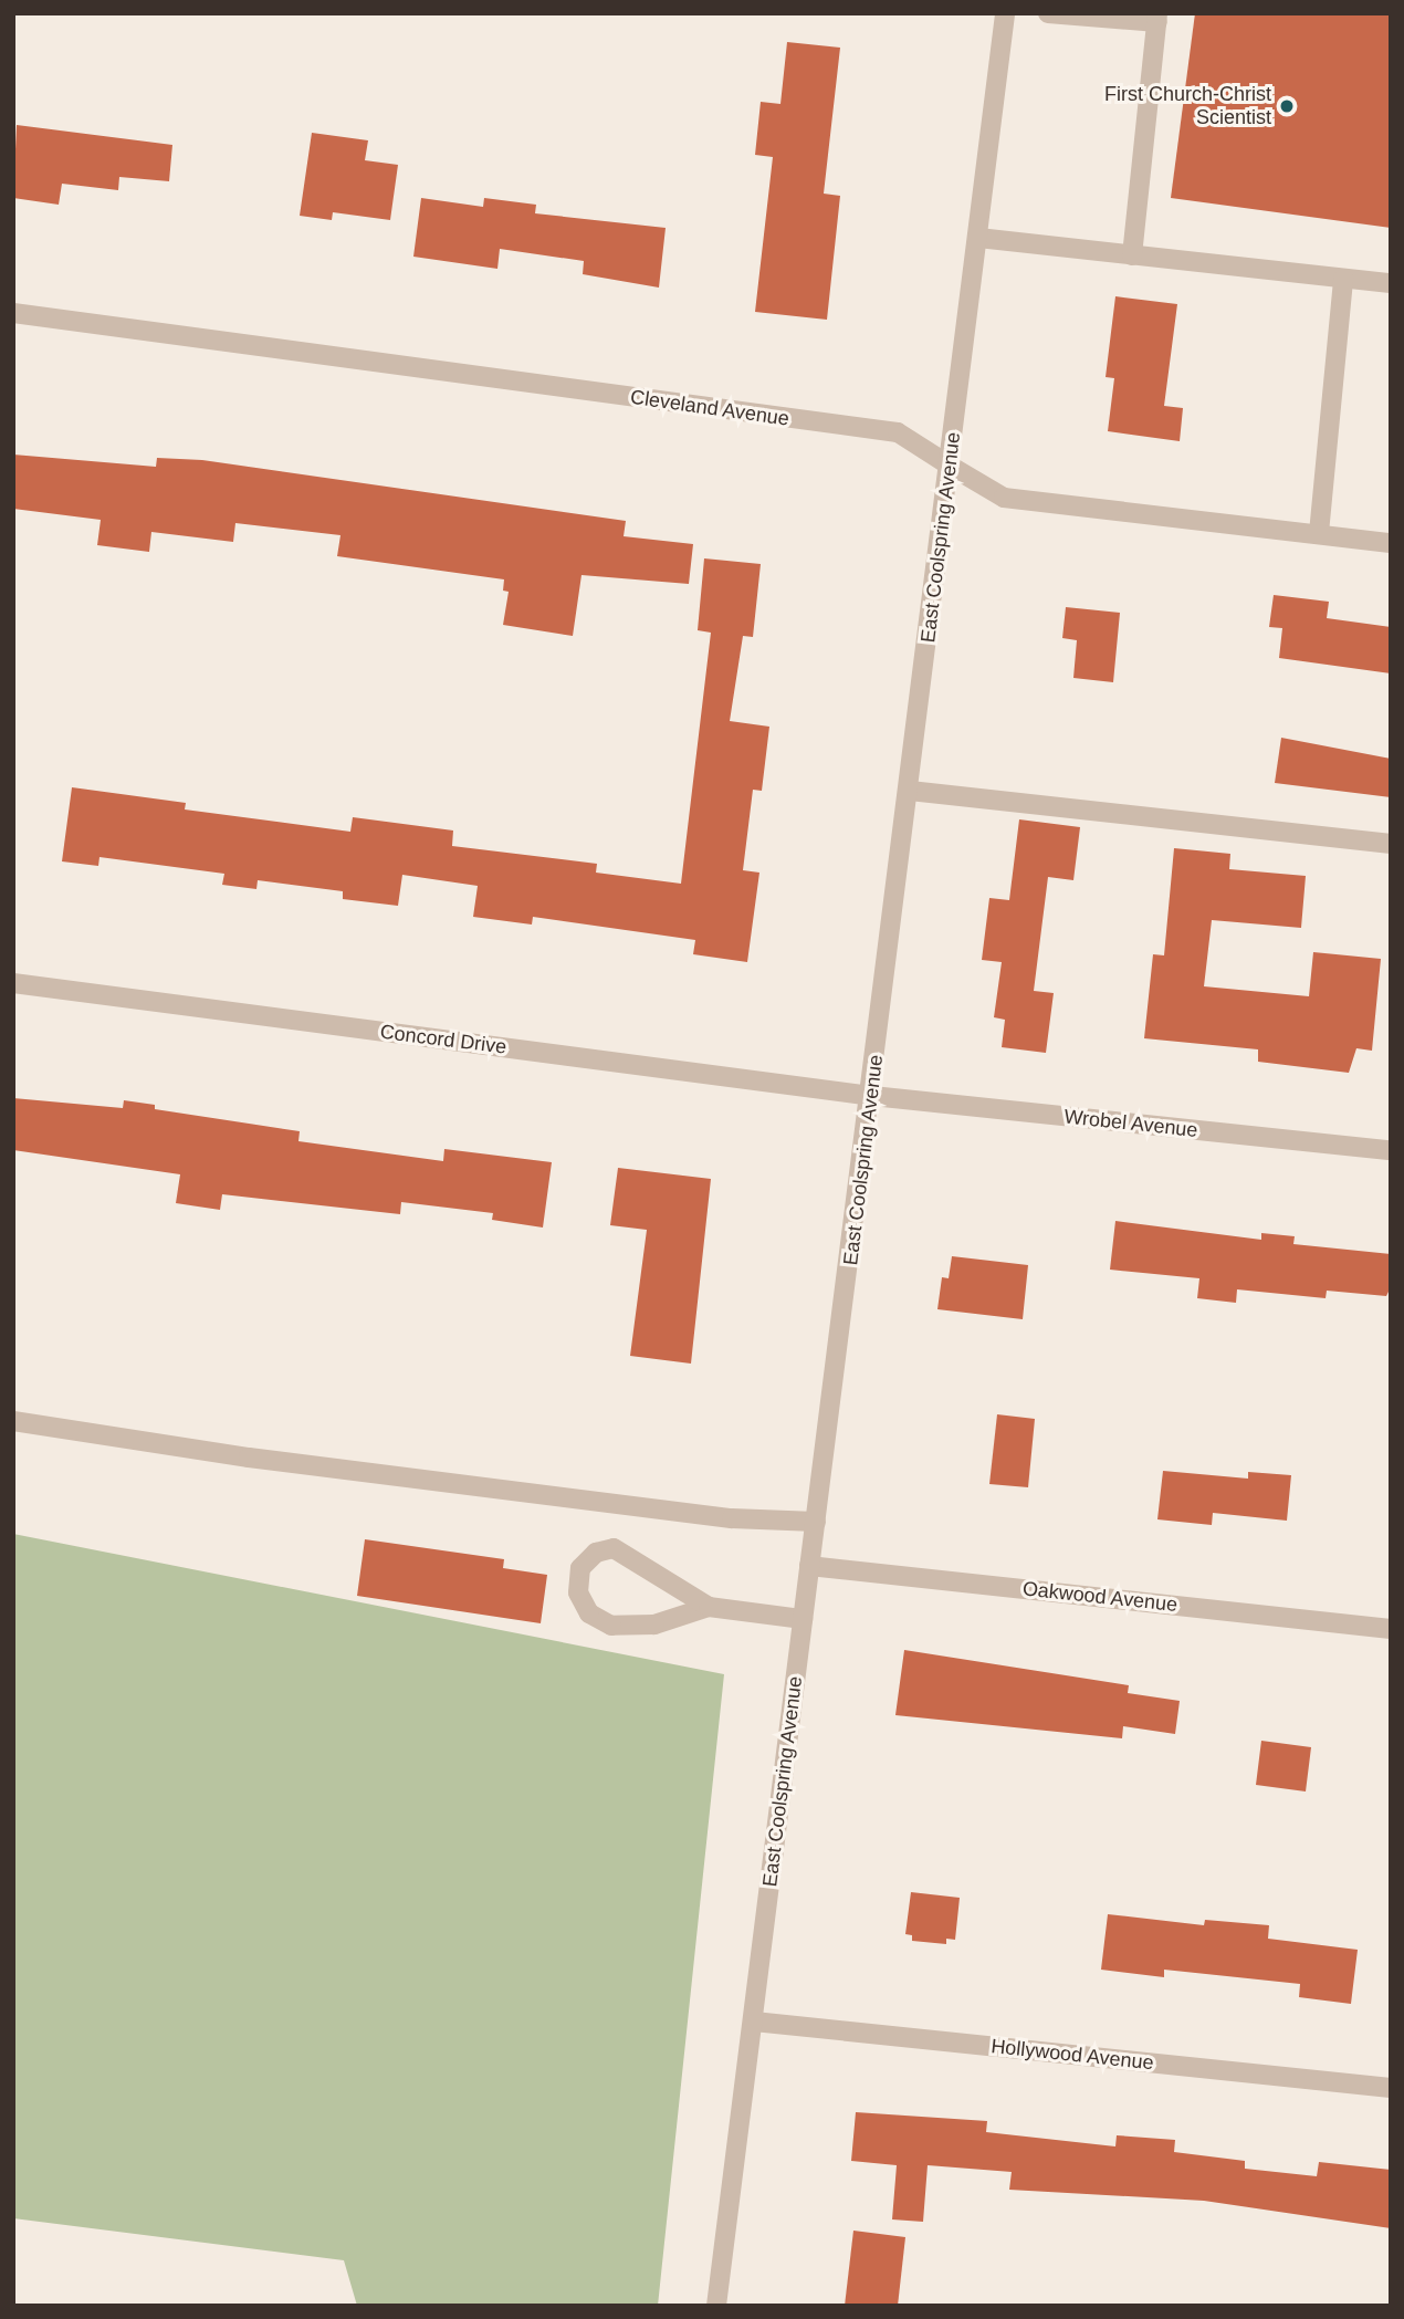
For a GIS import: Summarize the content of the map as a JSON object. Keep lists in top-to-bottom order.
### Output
{
  "streets": {
    "street": [
      "Cleveland Avenue",
      "East Coolspring Avenue",
      "Concord Drive",
      "Wrobel Avenue",
      "Oakwood Avenue",
      "Hollywood Avenue"
    ]
  },
  "crossings": [
    ["Cleveland Avenue", "East Coolspring Avenue"],
    ["East Coolspring Avenue", "Concord Drive"],
    ["East Coolspring Avenue", "Wrobel Avenue"],
    ["East Coolspring Avenue", "Oakwood Avenue"],
    ["East Coolspring Avenue", "Hollywood Avenue"],
    ["Concord Drive", "Wrobel Avenue"]
  ],
  "places": ["First Church-Christ Scientist"]
}
